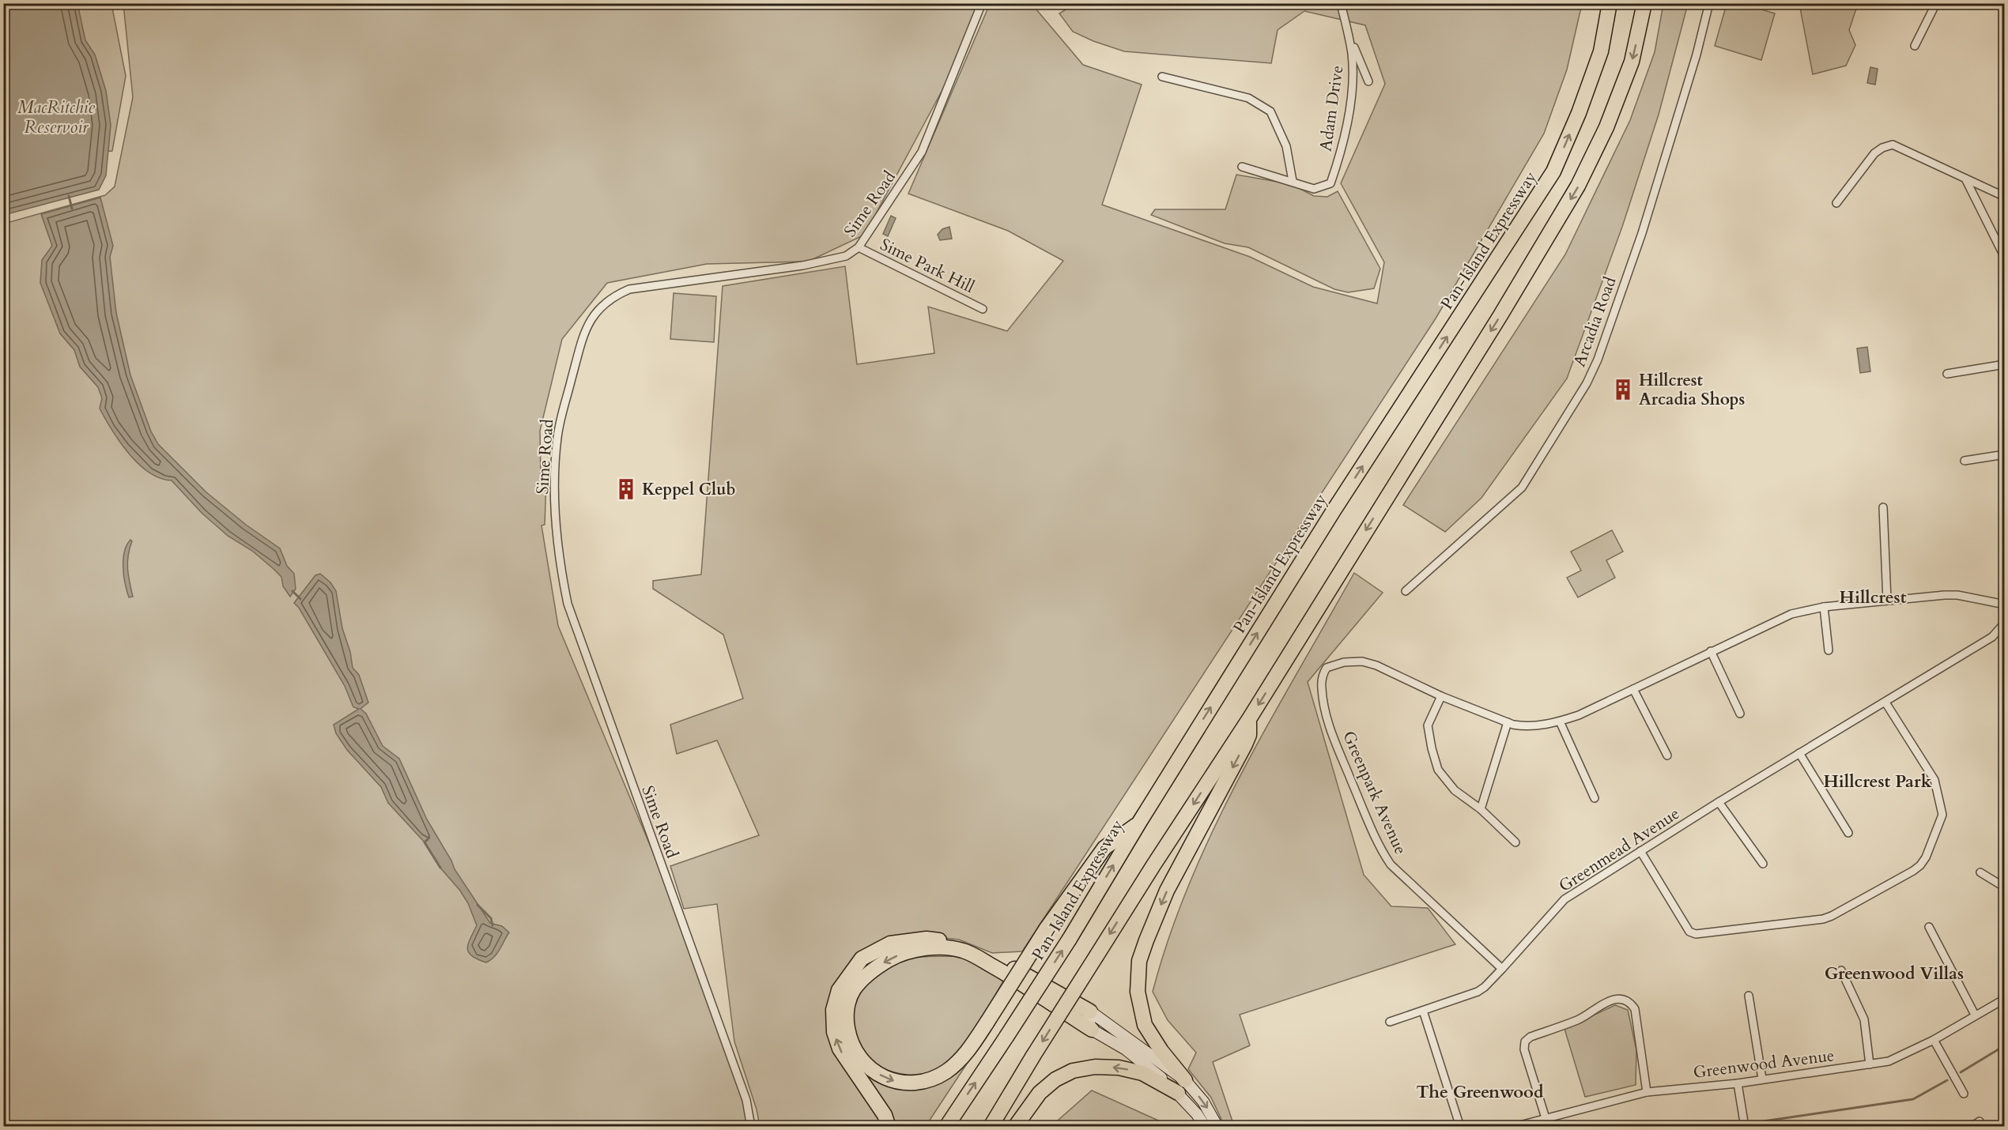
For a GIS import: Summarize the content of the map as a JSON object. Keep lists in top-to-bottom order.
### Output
{
  "streets": {
    "highway": ["Pan-Island Expressway"],
    "street": [
      "Adam Drive",
      "Sime Road",
      "Sime Park Hill",
      "Arcadia Road",
      "Greenpark Avenue",
      "Greenmead Avenue",
      "Greenwood Avenue"
    ]
  },
  "crossings": [
    ["Sime Road", "Sime Park Hill"],
    ["Greenpark Avenue", "Greenmead Avenue"]
  ],
  "districts": [
    "Hillcrest",
    "Hillcrest Park",
    "Greenwood Villas",
    "The Greenwood"
  ],
  "water": ["MacRitchie Reservoir"],
  "places": {
    "building": ["Hillcrest Arcadia Shops", "Keppel Club"]
  }
}
